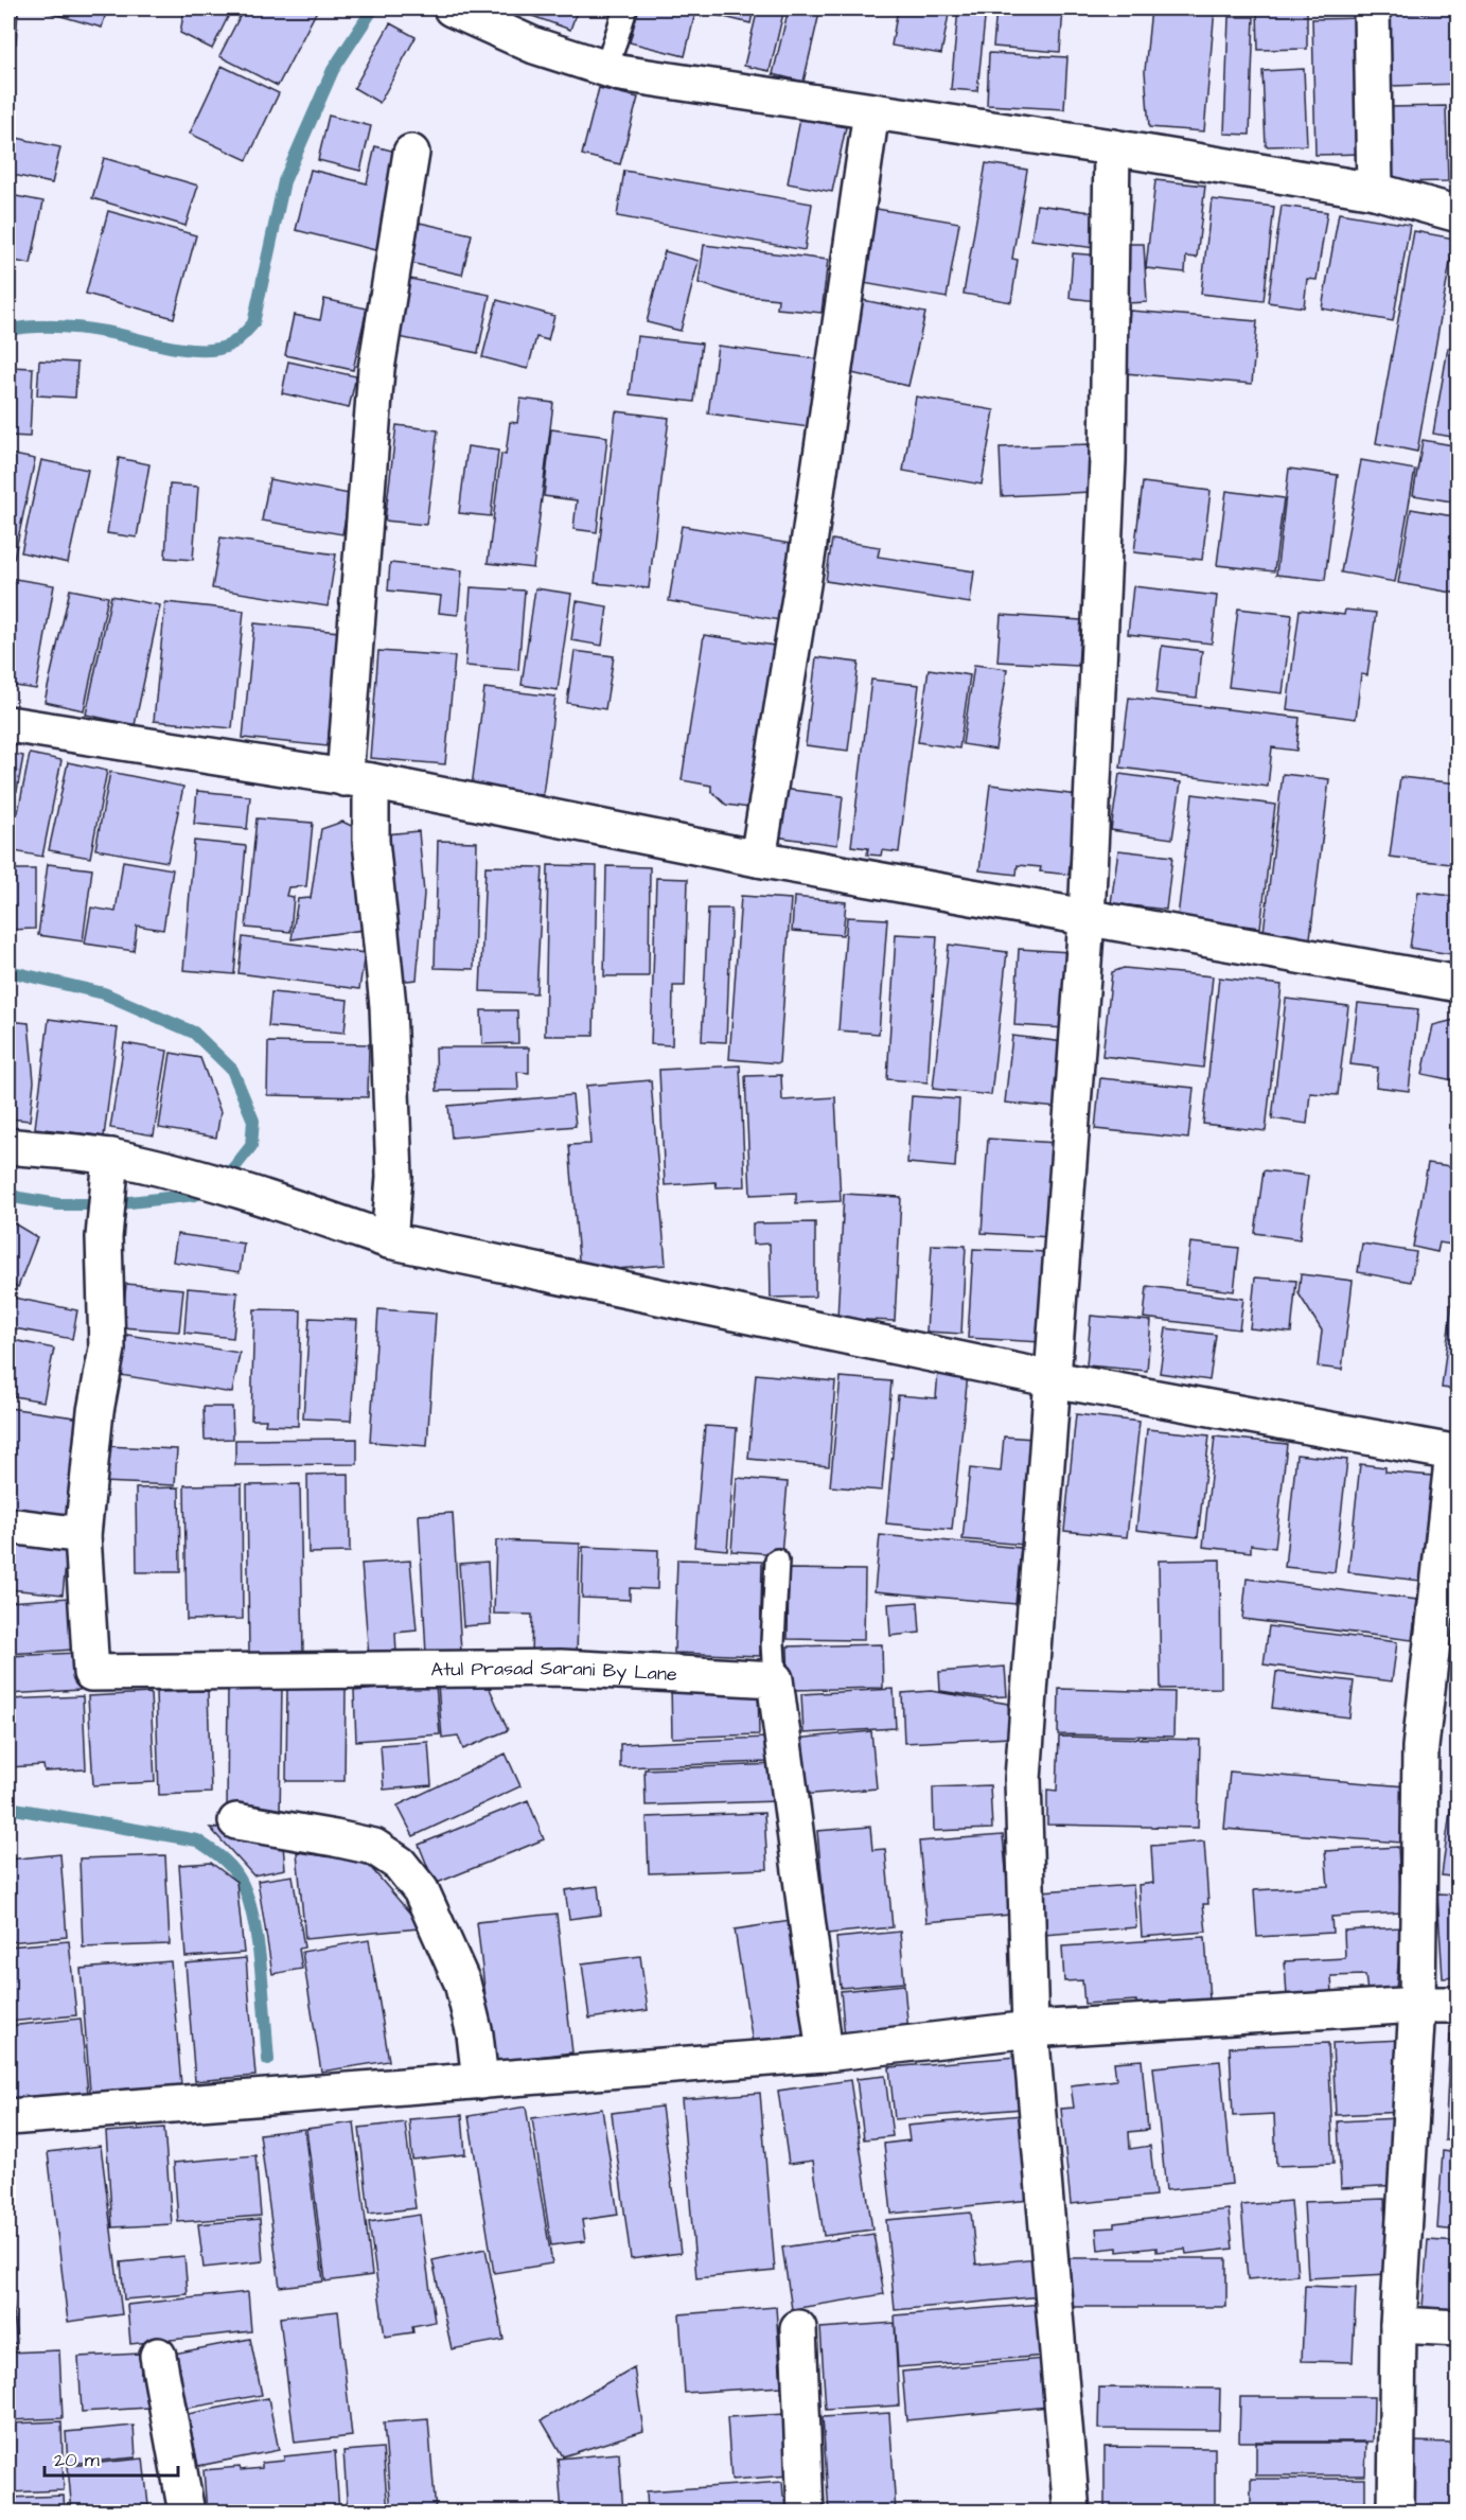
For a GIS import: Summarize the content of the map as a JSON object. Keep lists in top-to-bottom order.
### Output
{
  "streets": {
    "street": ["Atul Prasad Sarani By Lane"]
  },
  "scale_bar": "20 m"
}
